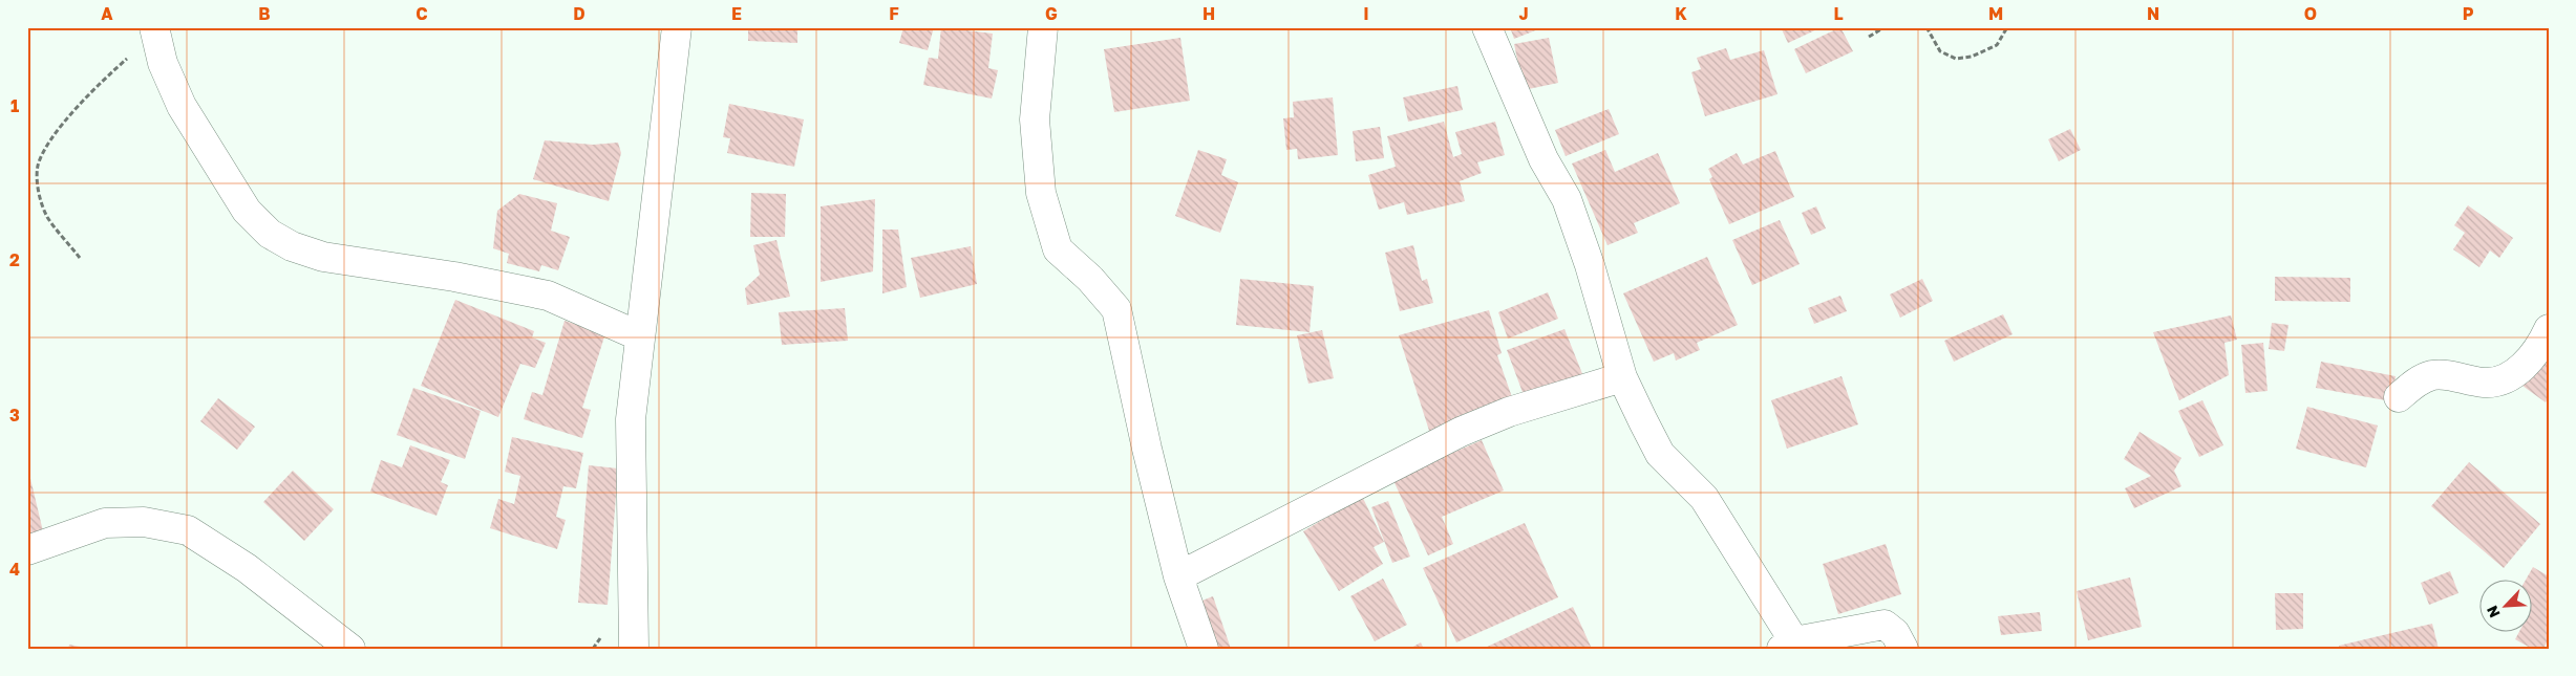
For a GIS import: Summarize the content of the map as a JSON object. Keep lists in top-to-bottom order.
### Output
{
  "north": "bottom left",
  "grid": {
    "columns": [
      "A",
      "B",
      "C",
      "D",
      "E",
      "F",
      "G",
      "H",
      "I",
      "J",
      "K",
      "L",
      "M",
      "N",
      "O",
      "P"
    ],
    "rows": [
      "1",
      "2",
      "3",
      "4"
    ]
  }
}
